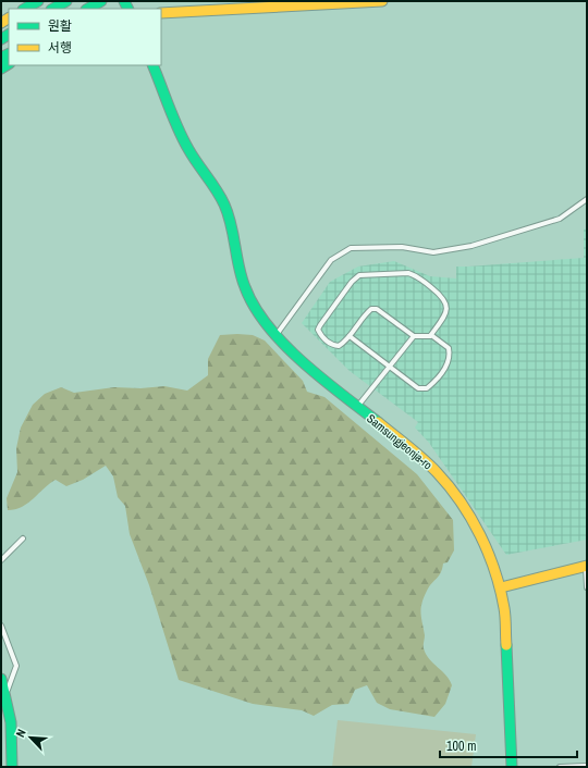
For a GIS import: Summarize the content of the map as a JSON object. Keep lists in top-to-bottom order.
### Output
{
  "streets": {
    "main road": ["Samsungjeonja-ro"]
  },
  "legend": ["원활", "서행"],
  "scale_bar": "100 m",
  "north": "top left"
}
